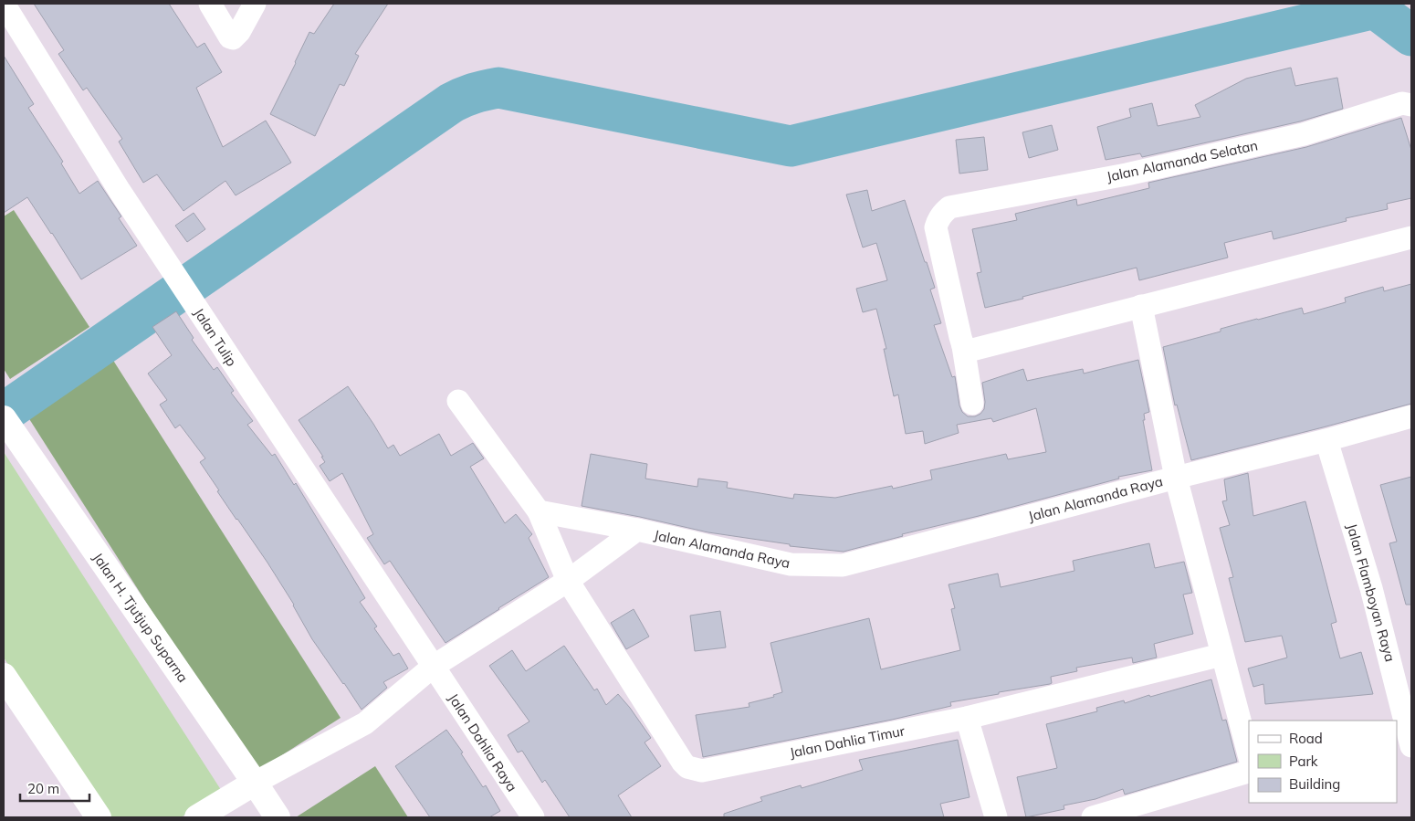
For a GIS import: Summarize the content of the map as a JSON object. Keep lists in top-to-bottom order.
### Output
{
  "streets": {
    "main road": ["Jalan H. Tjutjup Suparna"],
    "street": [
      "Jalan Alamanda Selatan",
      "Jalan Tulip",
      "Jalan Alamanda Raya",
      "Jalan Flamboyan Raya",
      "Jalan Dahlia Timur",
      "Jalan Dahlia Raya"
    ]
  },
  "crossings": [
    ["Jalan Tulip", "Jalan Alamanda Raya"],
    ["Jalan Tulip", "Jalan Dahlia Raya"],
    ["Jalan Alamanda Raya", "Jalan Flamboyan Raya"],
    ["Jalan Alamanda Raya", "Jalan H. Tjutjup Suparna"],
    ["Jalan Alamanda Raya", "Jalan Dahlia Timur"],
    ["Jalan Alamanda Raya", "Jalan Dahlia Raya"]
  ],
  "legend": ["Road", "Park", "Building"],
  "scale_bar": "20 m"
}
